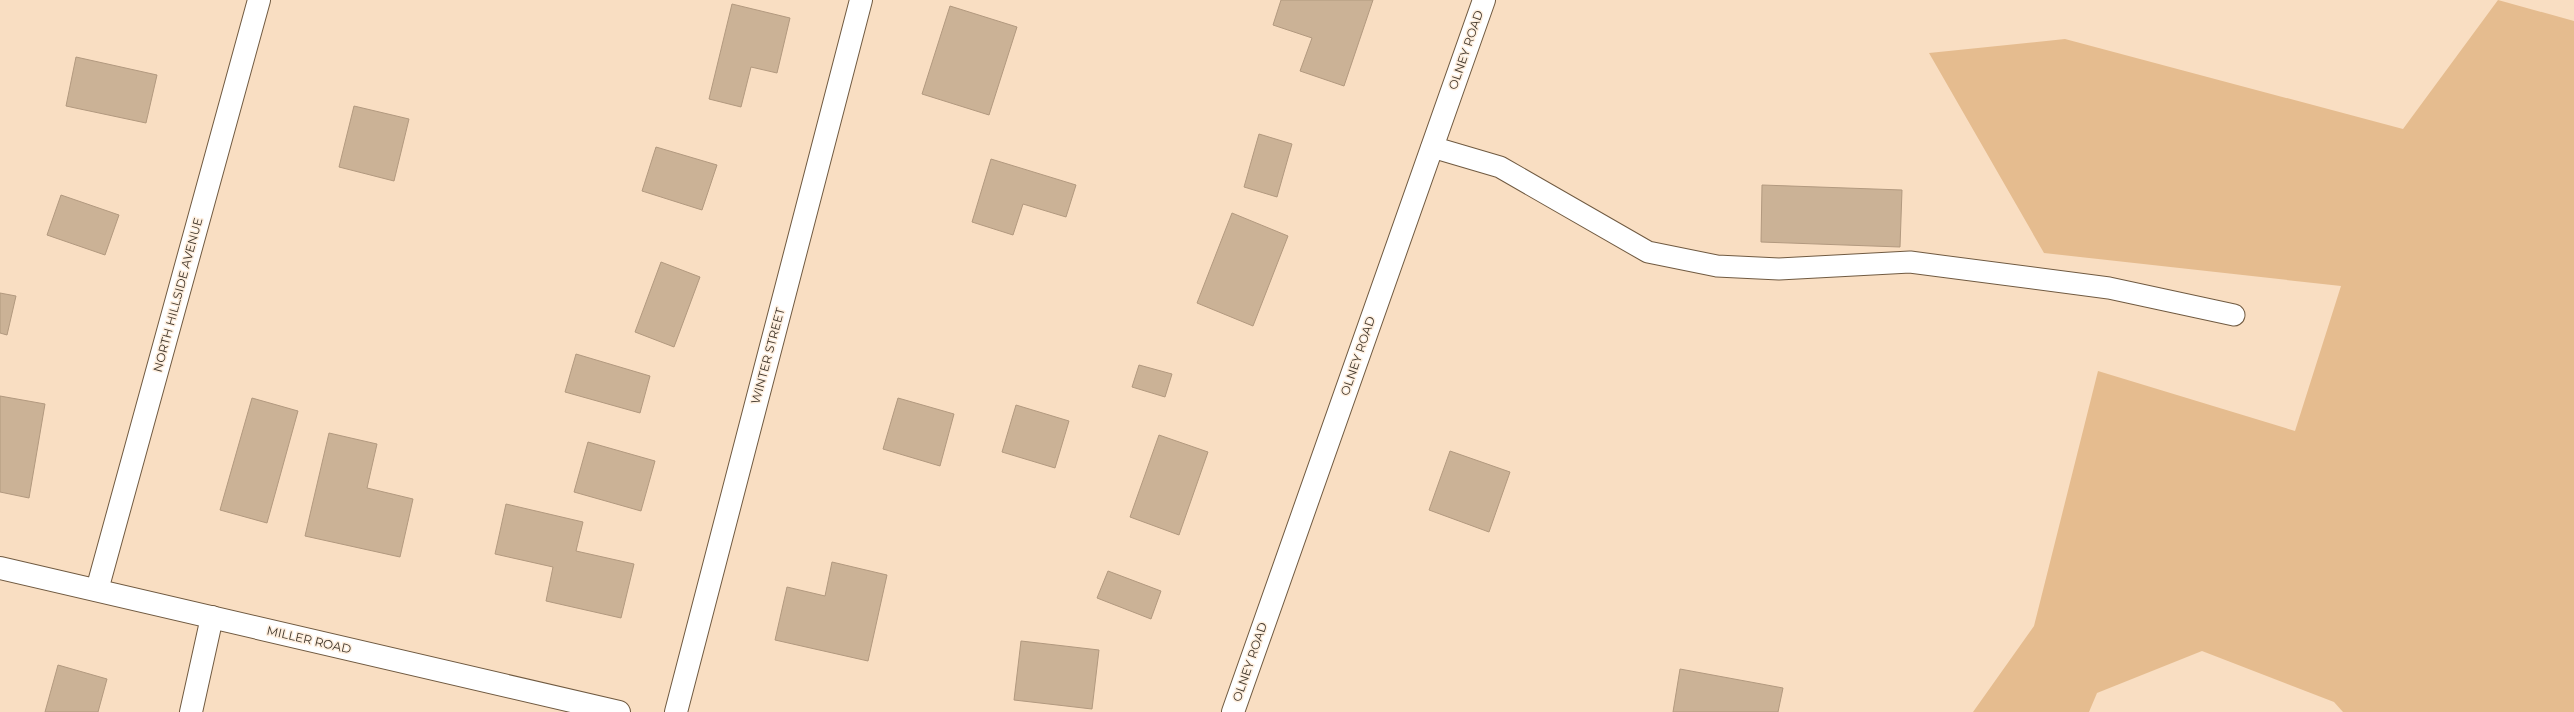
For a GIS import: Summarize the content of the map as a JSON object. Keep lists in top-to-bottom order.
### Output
{
  "streets": {
    "street": [
      "OLNEY ROAD",
      "NORTH HILLSIDE AVENUE",
      "WINTER STREET",
      "MILLER ROAD"
    ]
  },
  "crossings": [
    ["NORTH HILLSIDE AVENUE", "MILLER ROAD"]
  ]
}
